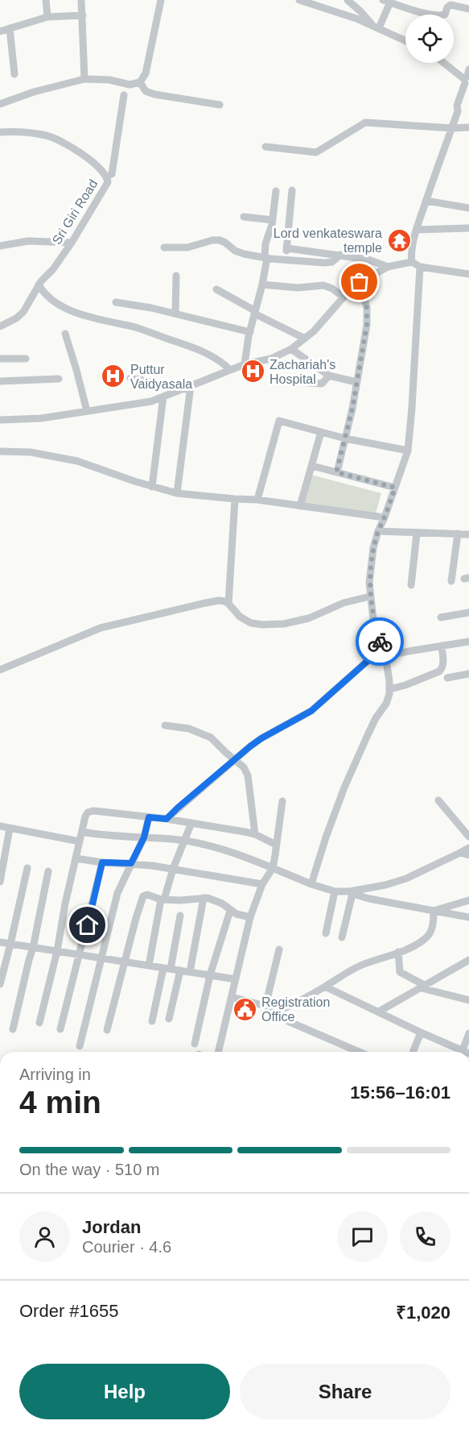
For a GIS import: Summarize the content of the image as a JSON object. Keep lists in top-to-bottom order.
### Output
{
  "streets": {
    "street": ["Sri Giri Road"]
  },
  "places": {
    "temple": ["Lord venkateswara temple"],
    "hospital": ["Zachariah's Hospital", "Puttur Vaidyasala"],
    "public building": ["Registration Office"]
  },
  "page": {
    "heading": ["4 min", "Arriving in", "15:56–16:01"],
    "panel": [
      "Jordan",
      "Courier · 4.6",
      "Order #1655",
      "₹1,020"
    ],
    "bar": "On the way · 510 m",
    "buttons": ["Help", "Share"]
  }
}
